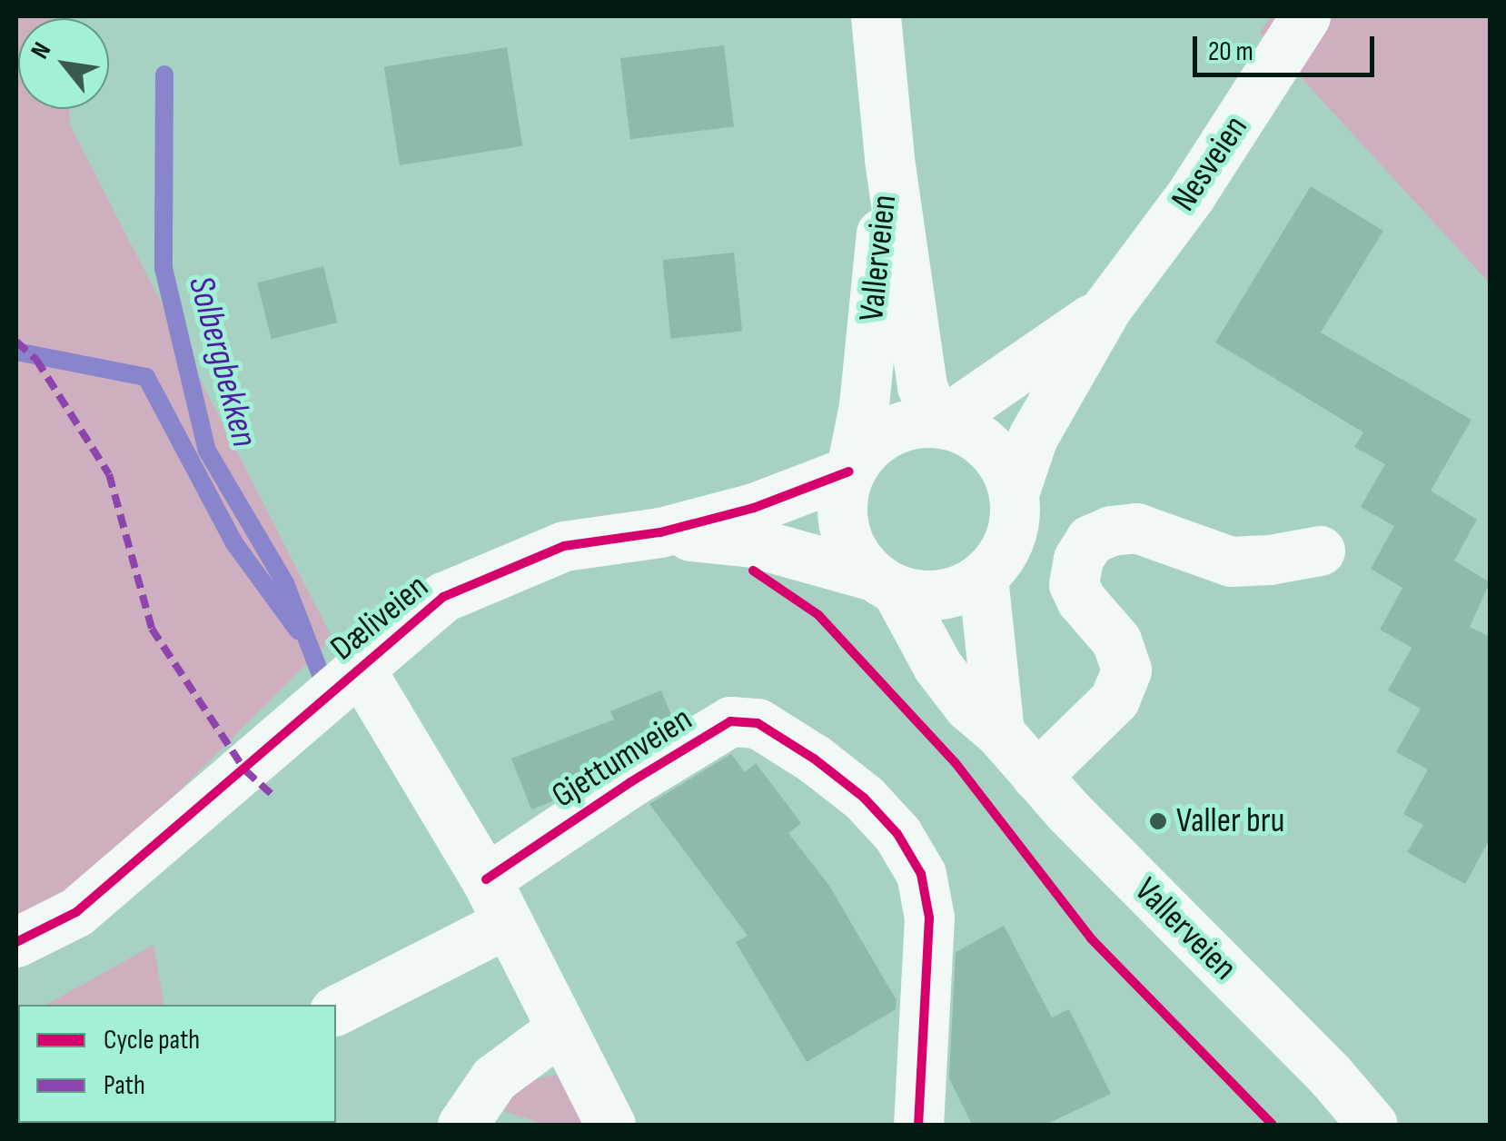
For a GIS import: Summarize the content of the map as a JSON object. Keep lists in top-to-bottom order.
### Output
{
  "streets": {
    "street": [
      "Nesveien",
      "Vallerveien",
      "Dæliveien",
      "Gjettumveien"
    ]
  },
  "crossings": [
    ["Nesveien", "Vallerveien"],
    ["Nesveien", "Dæliveien"],
    ["Vallerveien", "Dæliveien"]
  ],
  "water": ["Solbergbekken"],
  "places": ["Valler bru"],
  "legend": ["Cycle path", "Path"],
  "scale_bar": "20 m",
  "north": "top left"
}
